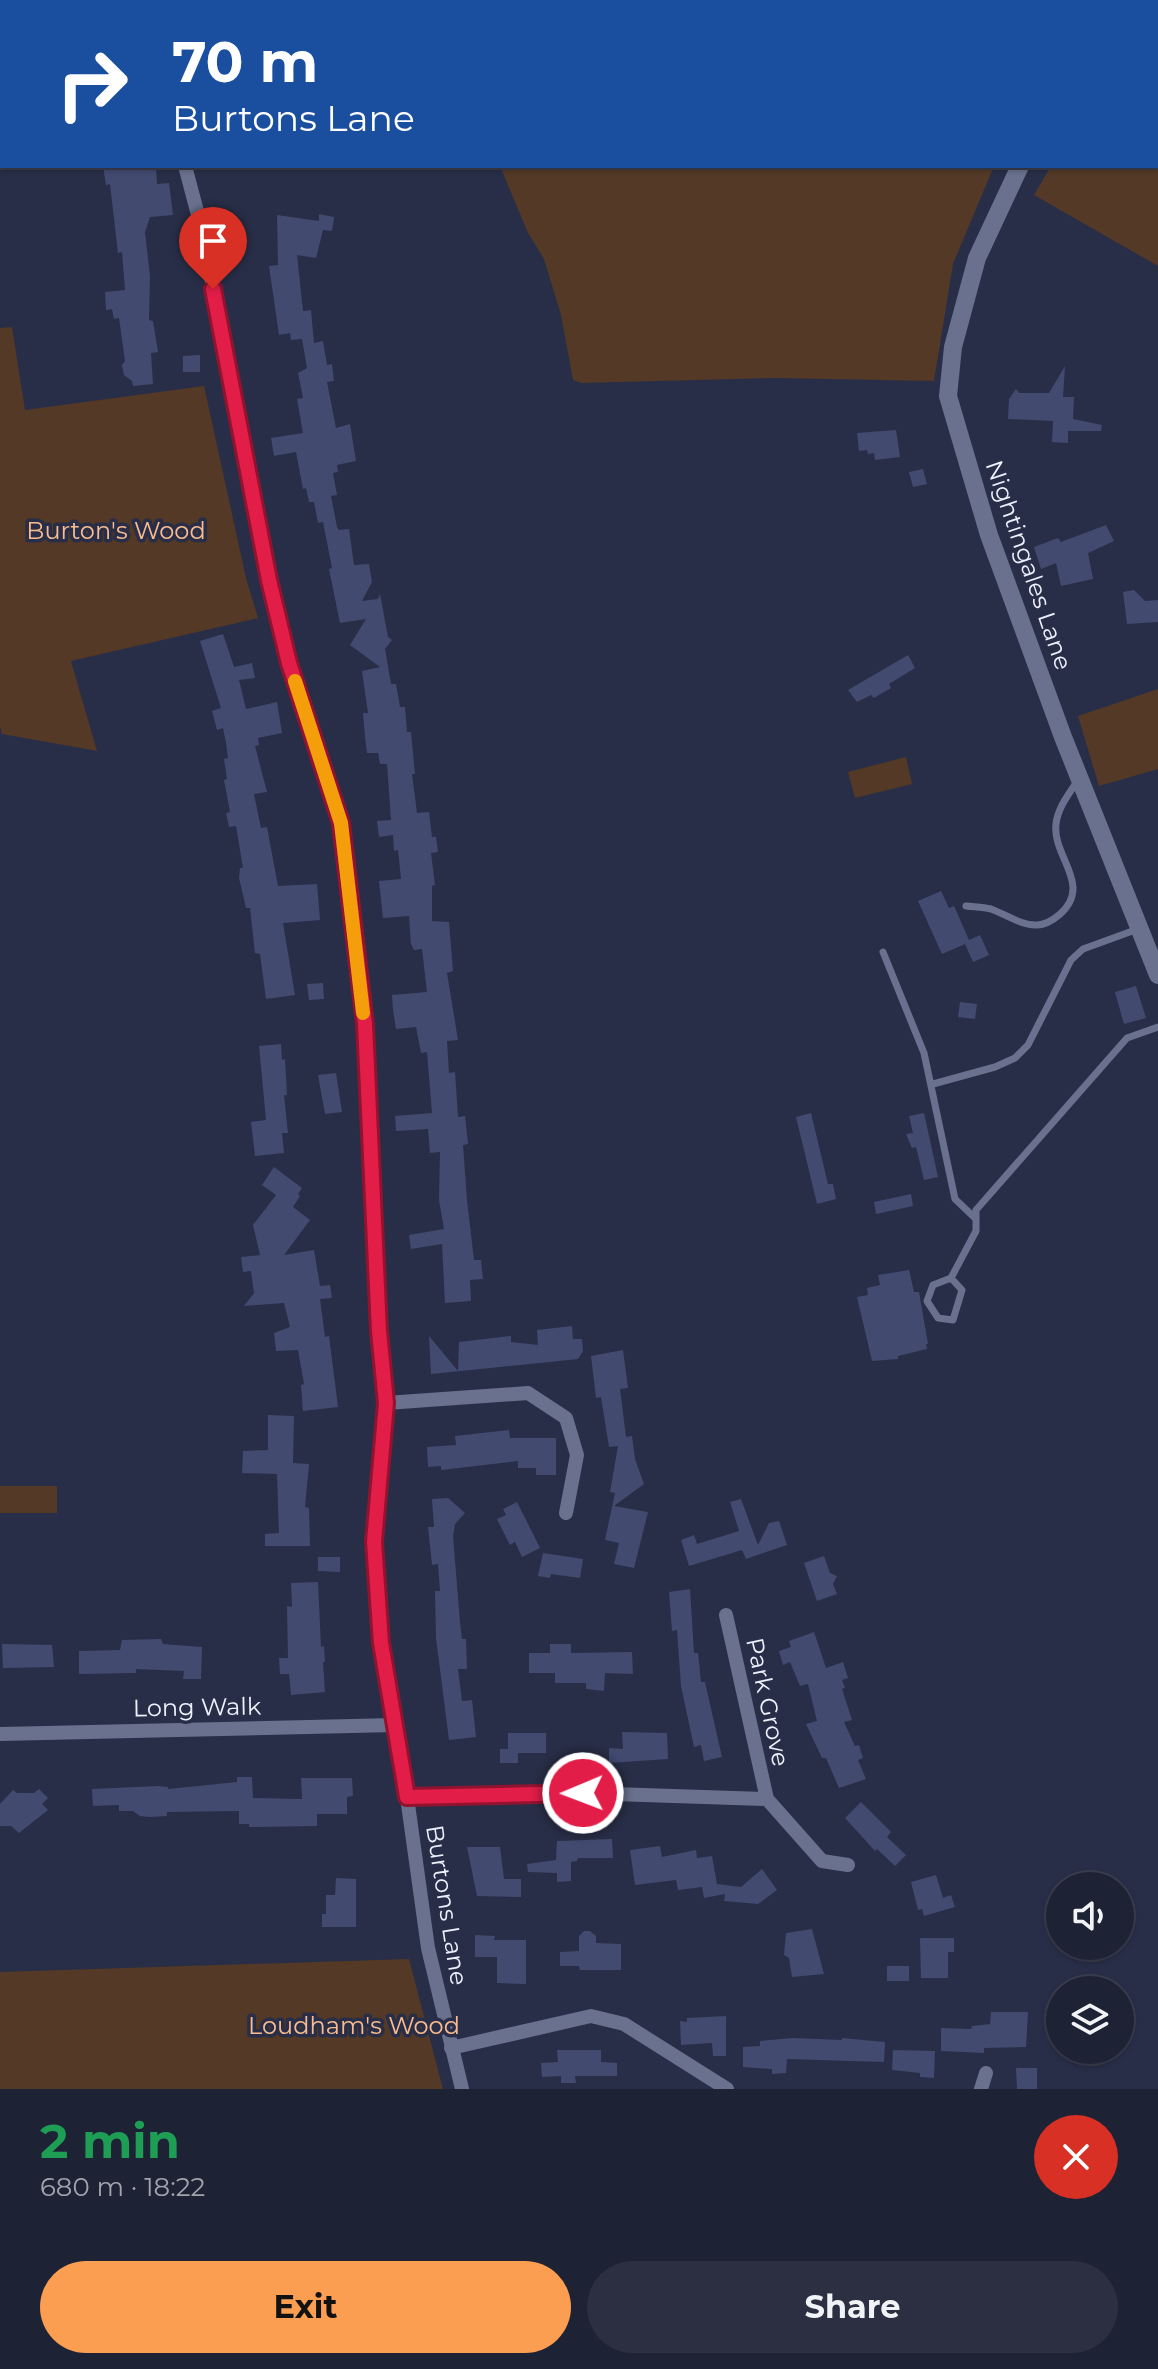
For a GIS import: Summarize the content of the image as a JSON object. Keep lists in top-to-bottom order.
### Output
{
  "streets": {
    "main road": ["Nightingales Lane"],
    "street": ["Park Grove", "Long Walk", "Burtons Lane"]
  },
  "crossings": [
    ["Park Grove", "Burtons Lane"],
    ["Long Walk", "Burtons Lane"]
  ],
  "parks": ["Burton's Wood", "Loudham's Wood"],
  "page": {
    "turn": ["70 m", "Burtons Lane"],
    "heading": ["2 min", "680 m · 18:22"],
    "buttons": ["Exit", "Share"]
  }
}
